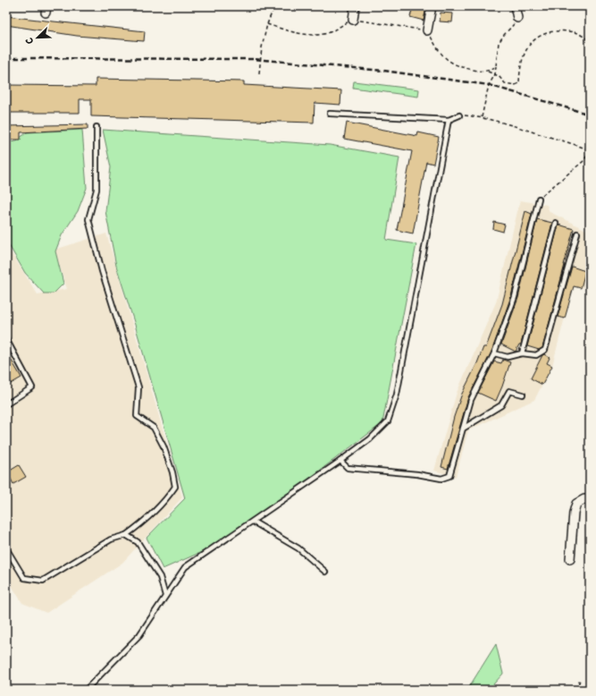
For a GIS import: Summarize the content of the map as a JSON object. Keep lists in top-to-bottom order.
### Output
{
  "north": "bottom left"
}
